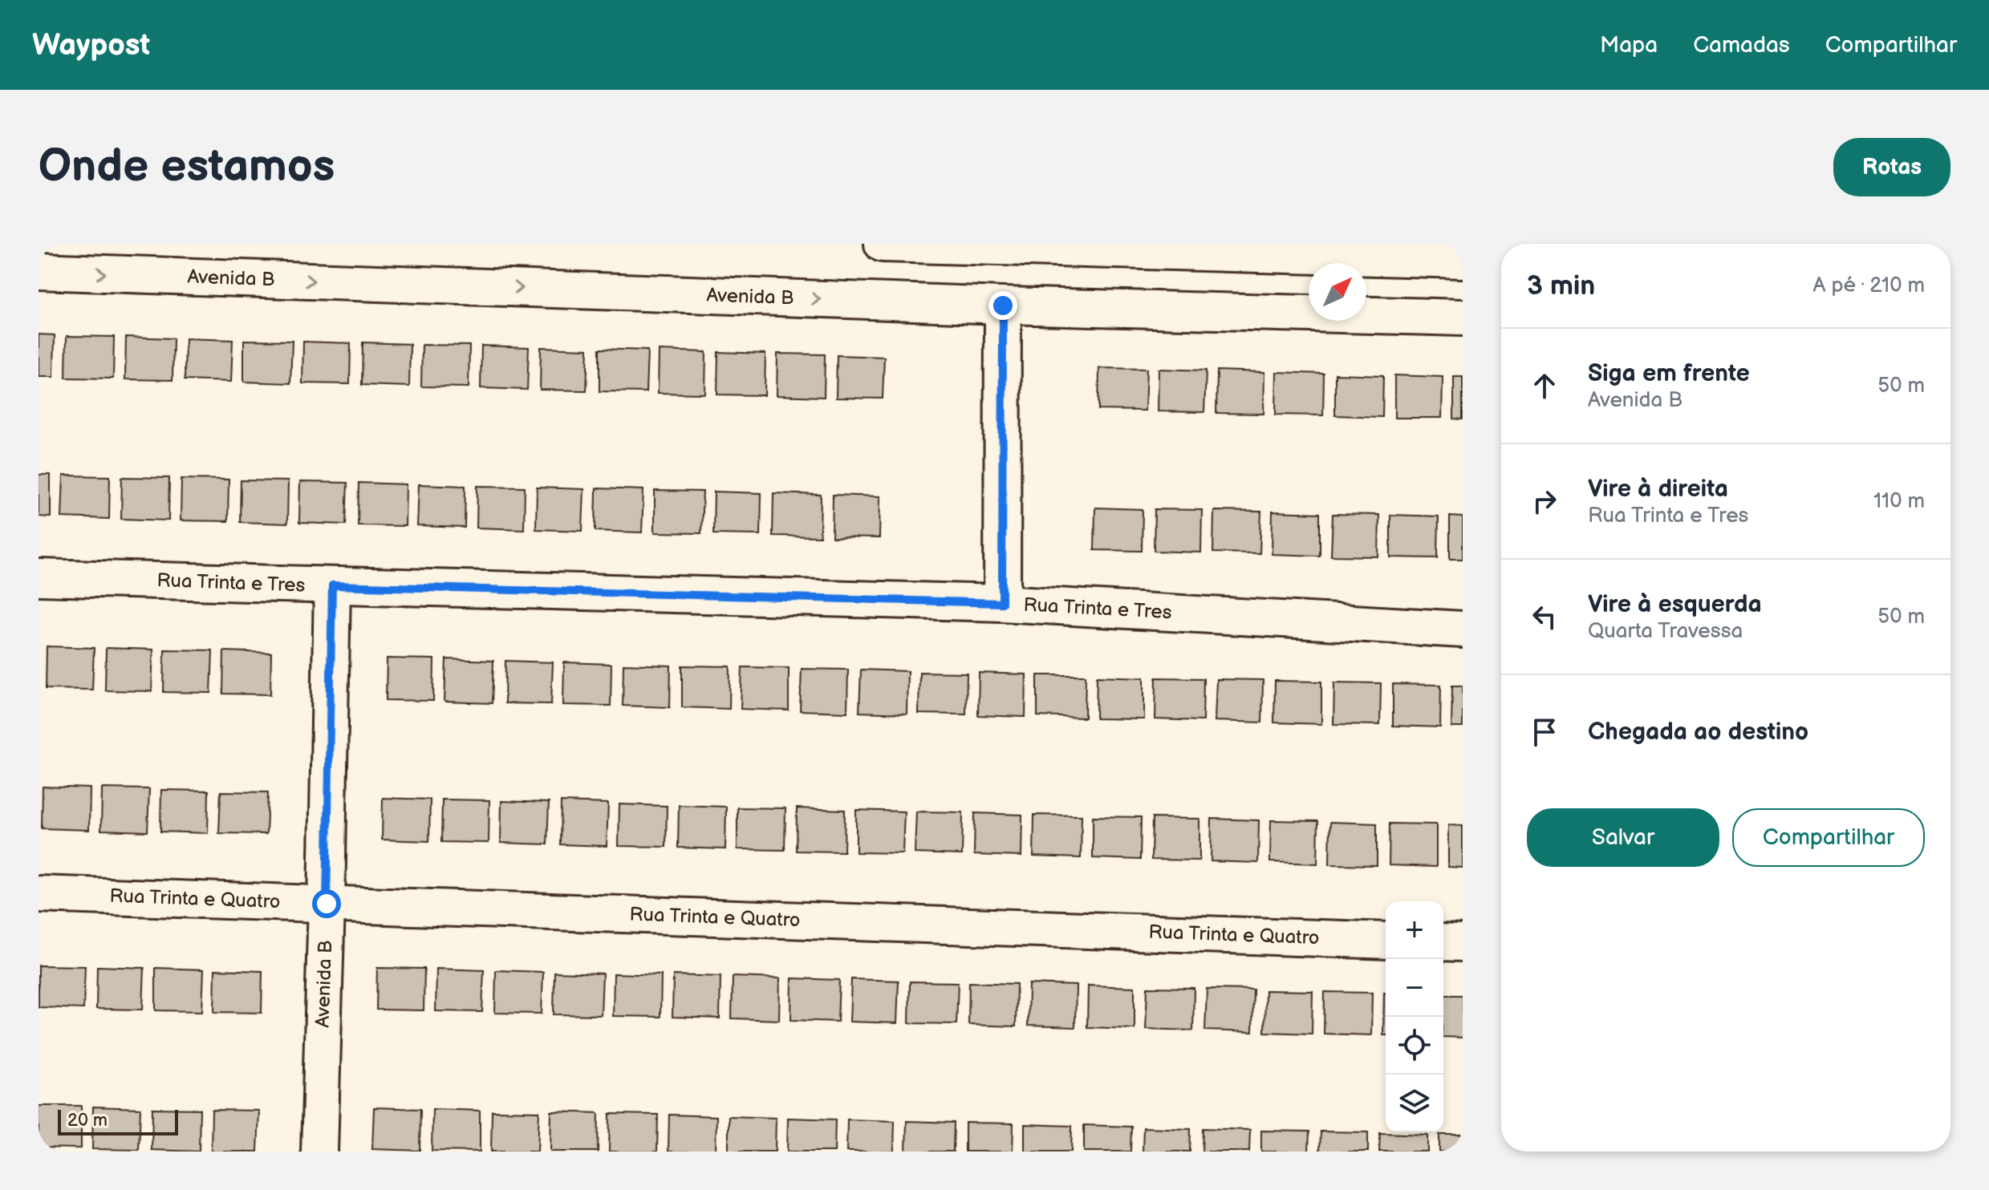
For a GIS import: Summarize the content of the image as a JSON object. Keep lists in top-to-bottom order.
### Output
{
  "streets": {
    "street": ["Avenida B", "Rua Trinta e Tres", "Rua Trinta e Quatro"]
  },
  "crossings": [
    ["Avenida B", "Rua Trinta e Tres"],
    ["Avenida B", "Rua Trinta e Quatro"]
  ],
  "one_way": ["Avenida B"],
  "scale_bar": "20 m",
  "north": "top right",
  "page": {
    "header": "Waypost",
    "nav": ["Mapa", "Camadas", "Compartilhar"],
    "buttons": [
      "Rotas",
      ["Salvar", "Compartilhar"]
    ],
    "title": "Onde estamos",
    "heading": ["3 min", "A pé · 210 m"],
    "list": [
      ["Siga em frente", "Avenida B", "50 m"],
      ["Vire à direita", "Rua Trinta e Tres", "110 m"],
      ["Vire à esquerda", "Quarta Travessa", "50 m"],
      "Chegada ao destino"
    ],
    "map_buttons": ["+", "−"],
    "scale": "20 m"
  }
}
